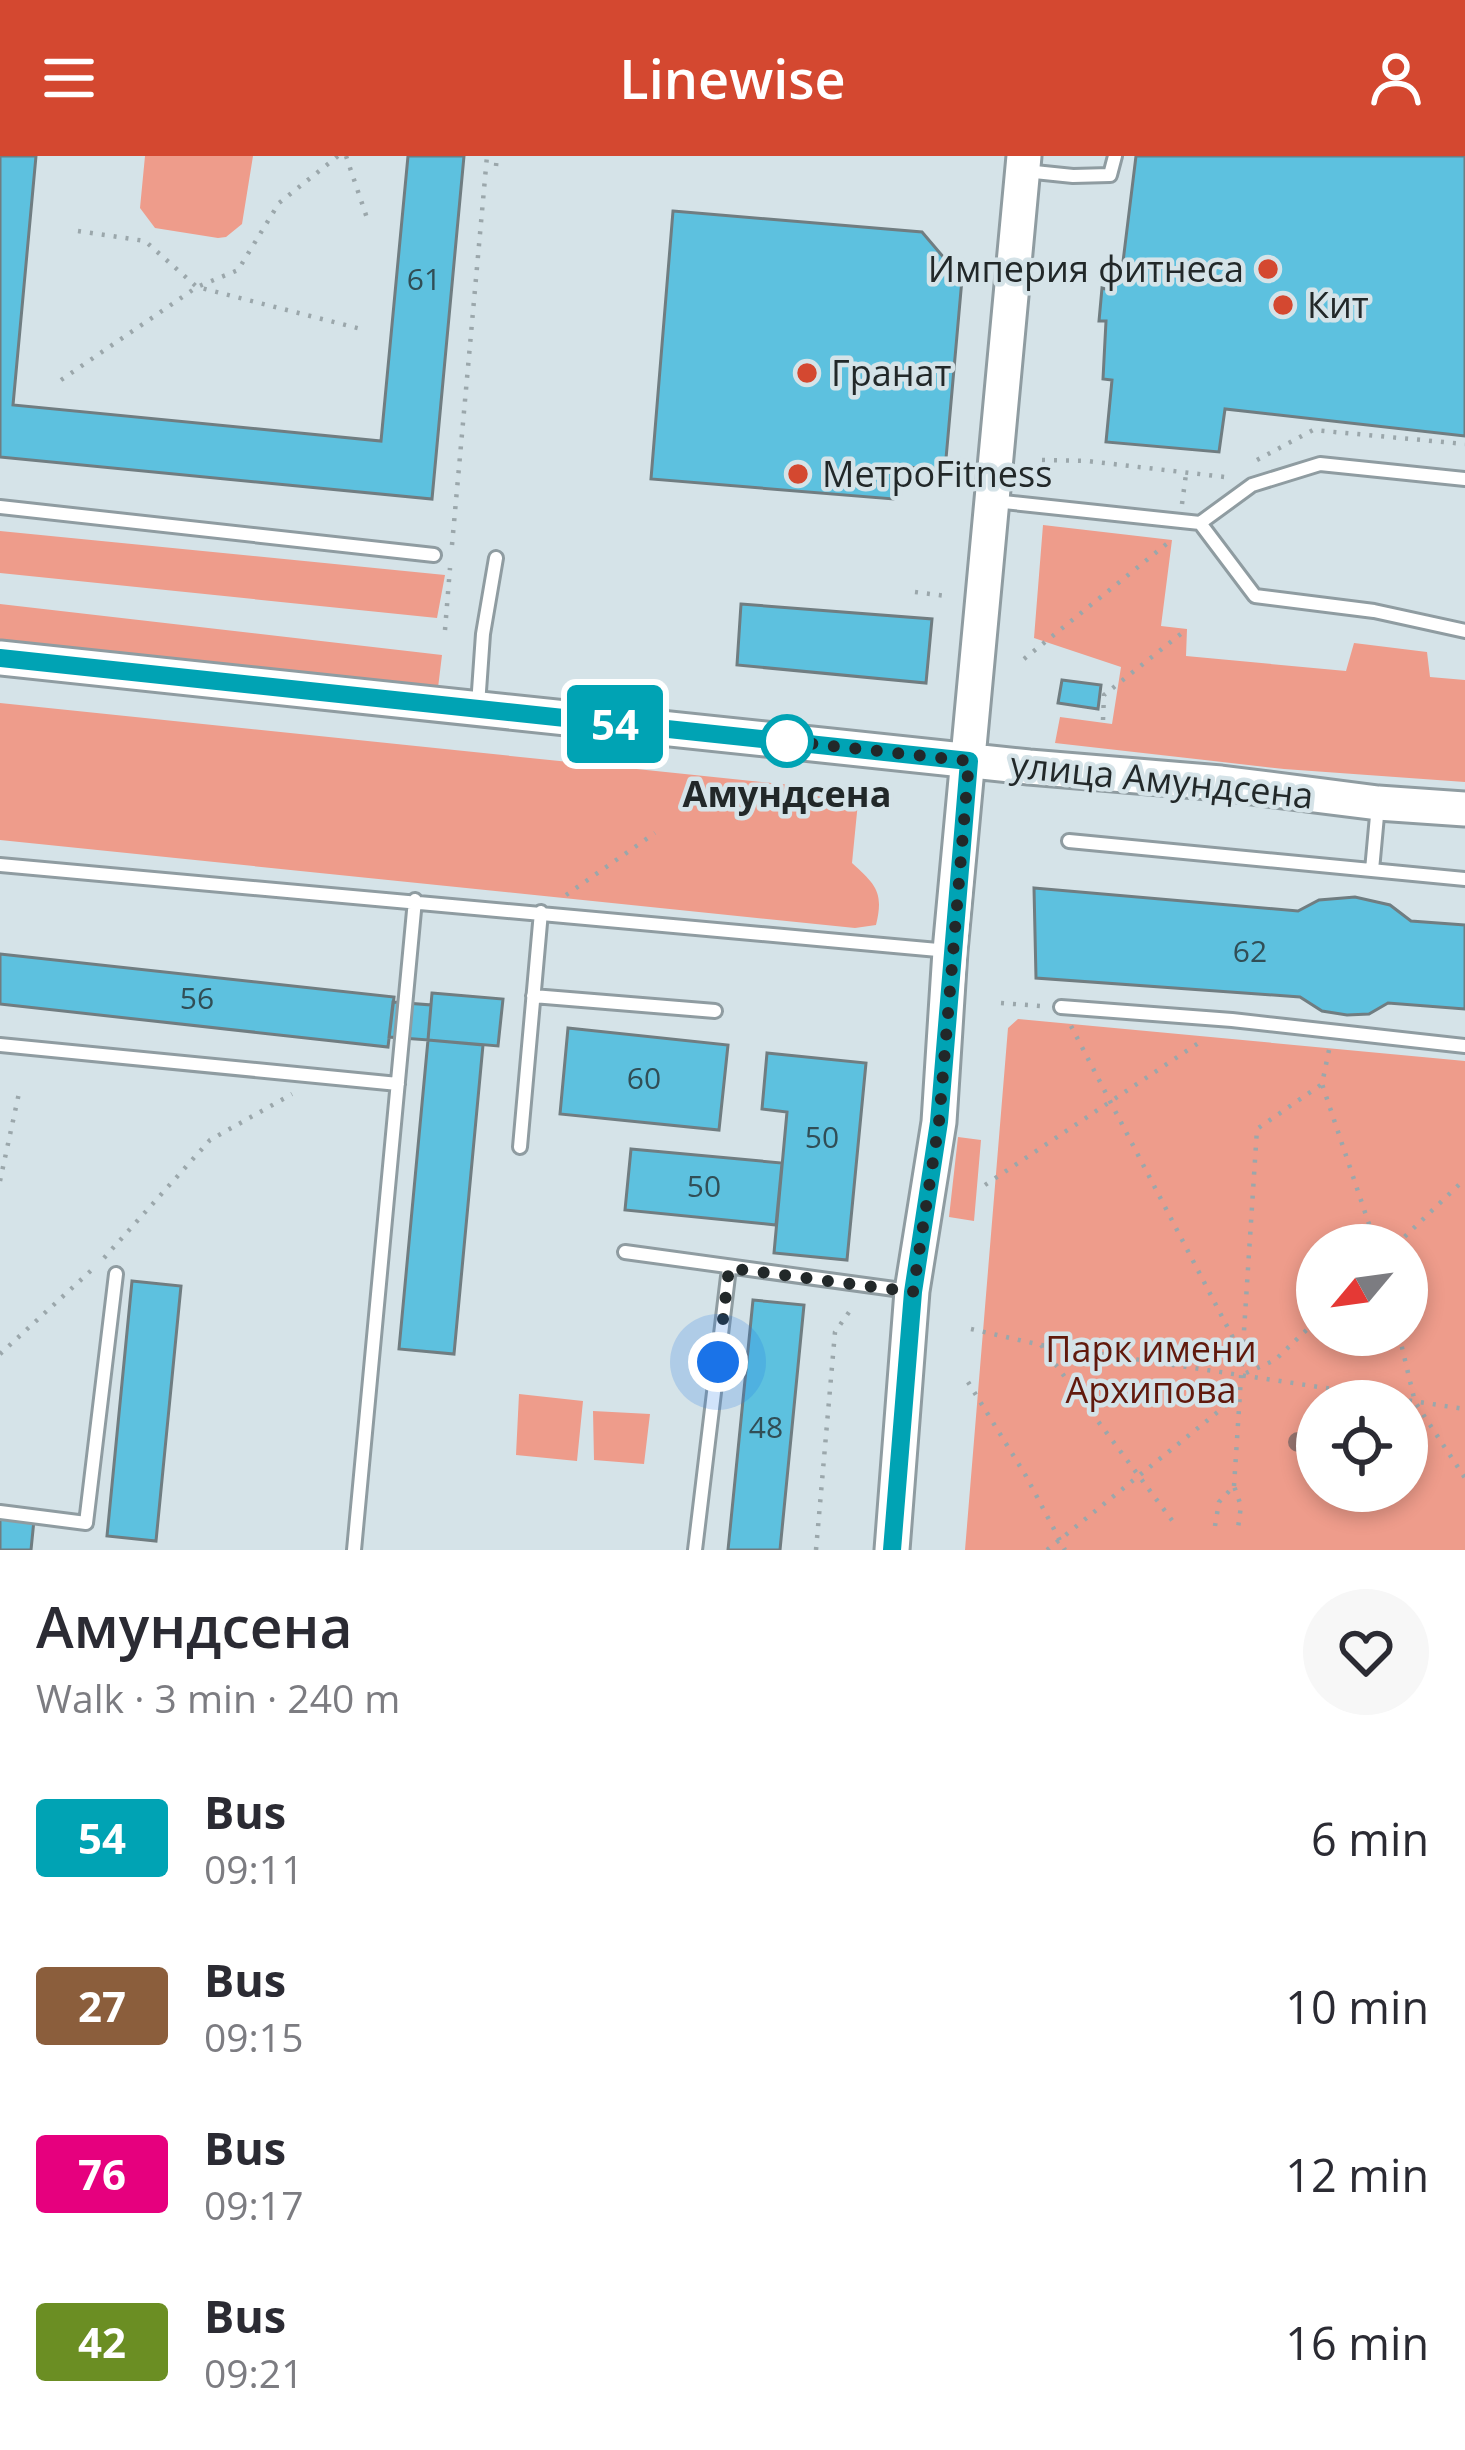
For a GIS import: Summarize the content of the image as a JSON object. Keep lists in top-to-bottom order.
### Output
{
  "streets": {
    "main road": ["улица Амундсена"]
  },
  "parks": ["Парк имени Архипова"],
  "places": [
    "Империя фитнеса",
    "Кит",
    "Гранат",
    "МетроFitness",
    "Амундсена"
  ],
  "lines": ["bus line 54"],
  "house_numbers": [
    "61",
    "62",
    "56",
    "60",
    "50",
    "50",
    "48"
  ],
  "north": "bottom left",
  "page": {
    "header": "Linewise",
    "on_map": "54",
    "heading": ["Амундсена", "Walk · 3 min · 240 m"],
    "list": [
      {
        "mark": "54",
        "name": "Bus",
        "note": "09:11",
        "value": "6 min"
      },
      {
        "mark": "27",
        "name": "Bus",
        "note": "09:15",
        "value": "10 min"
      },
      {
        "mark": "76",
        "name": "Bus",
        "note": "09:17",
        "value": "12 min"
      },
      {
        "mark": "42",
        "name": "Bus",
        "note": "09:21",
        "value": "16 min"
      }
    ]
  }
}
